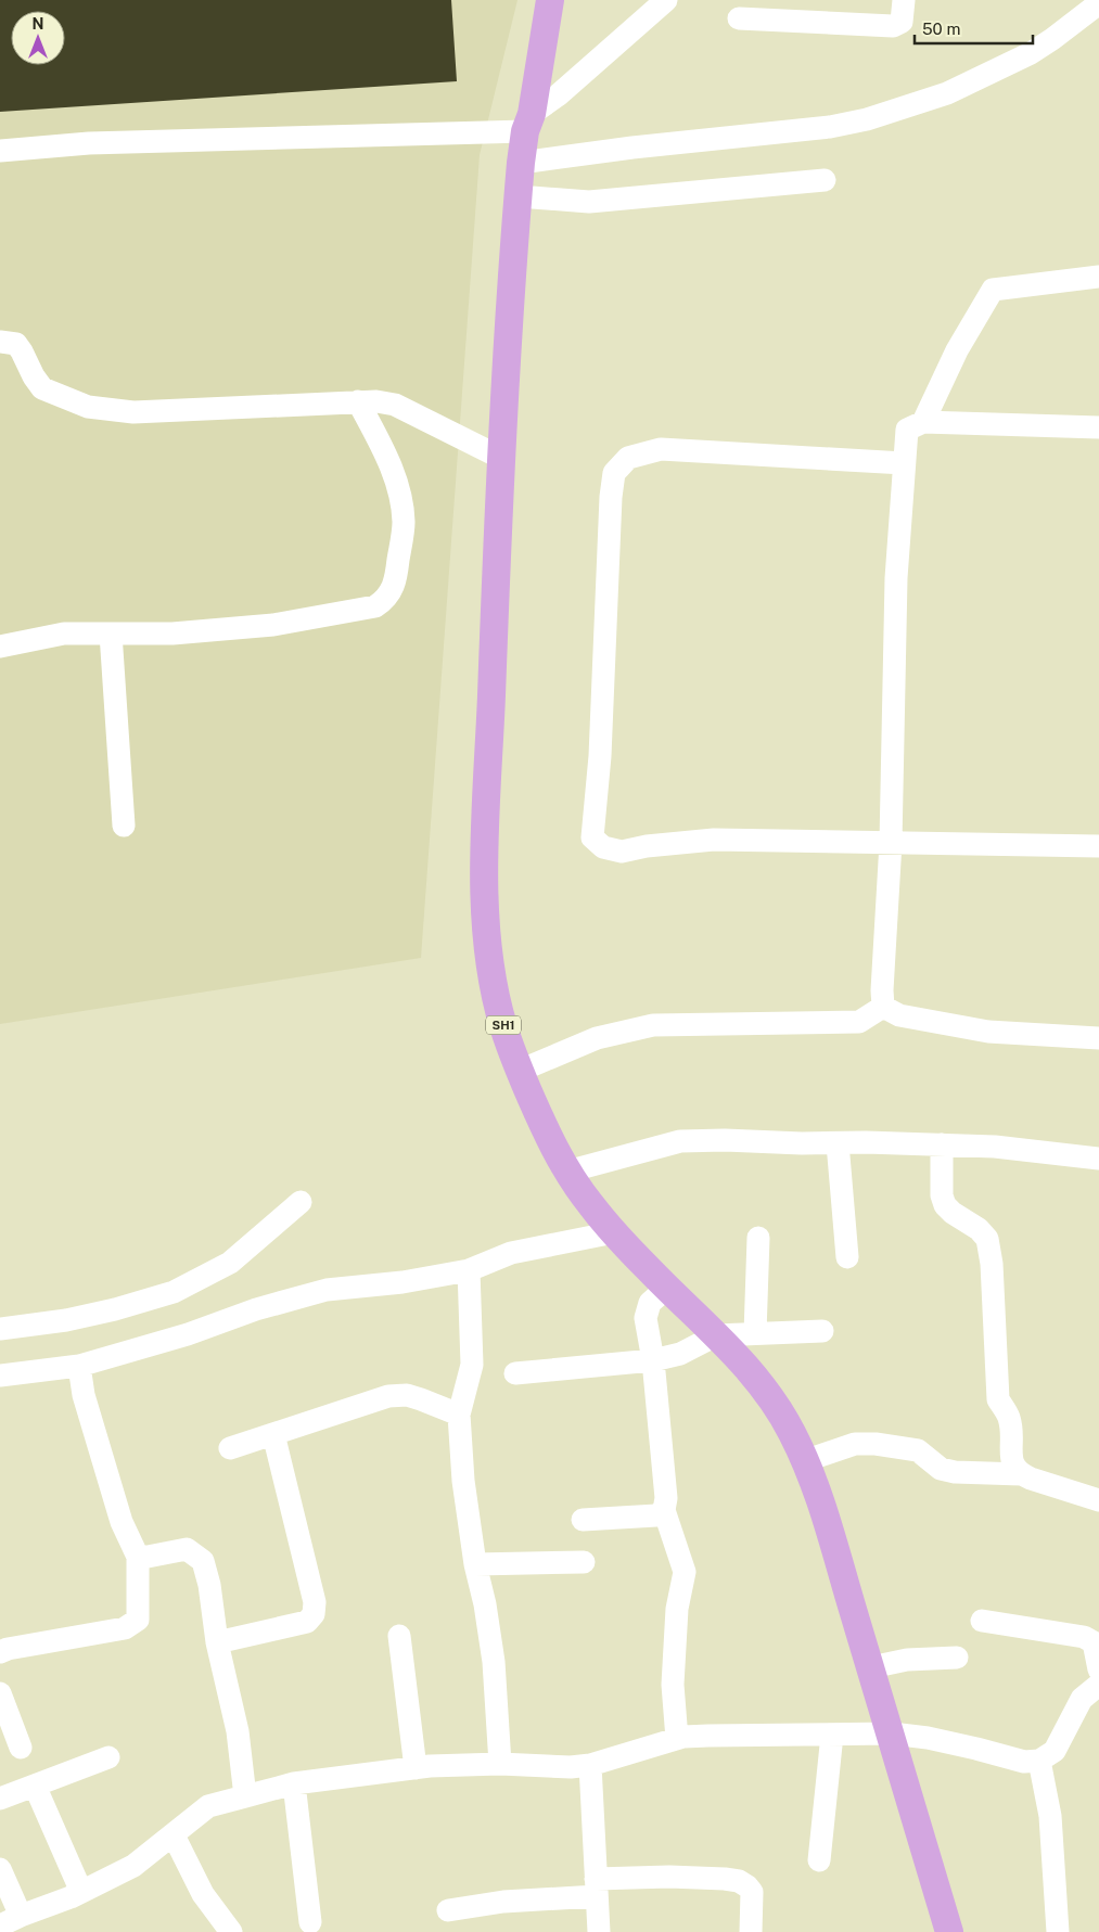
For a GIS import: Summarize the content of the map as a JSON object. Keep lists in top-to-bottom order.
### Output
{
  "streets": {
    "main road": ["SH1"]
  },
  "scale_bar": "50 m",
  "north": "top"
}
